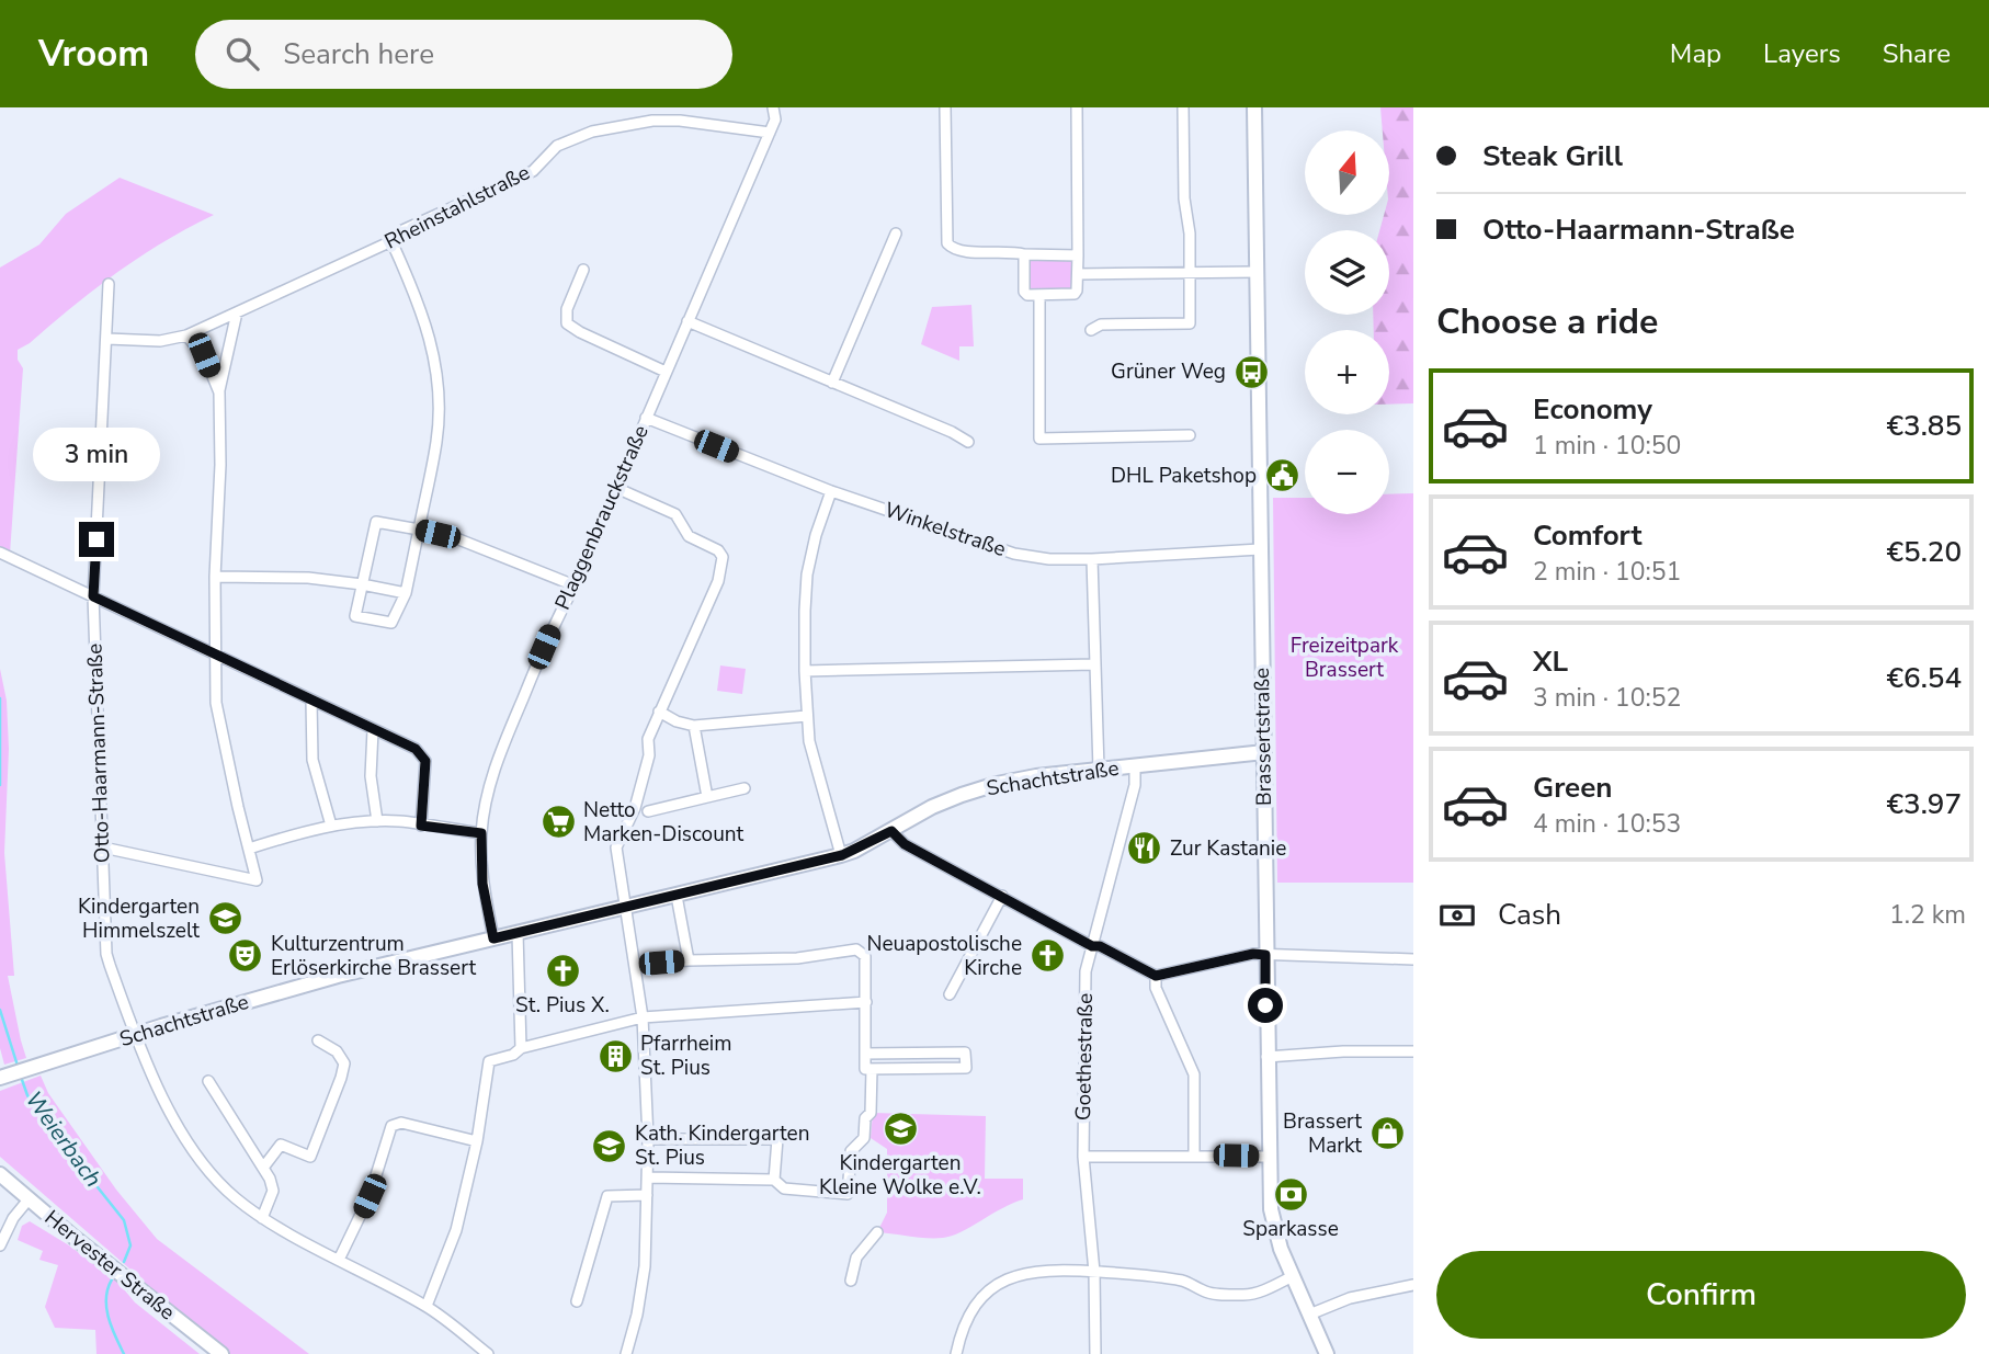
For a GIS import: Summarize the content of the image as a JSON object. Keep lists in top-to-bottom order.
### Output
{
  "streets": {
    "main road": ["Brassertstraße", "Schachtstraße", "Hervester Straße"],
    "street": [
      "Rheinstahlstraße",
      "Plaggenbrauckstraße",
      "Winkelstraße",
      "Otto-Haarmann-Straße",
      "Goethestraße"
    ]
  },
  "crossings": [
    ["Rheinstahlstraße", "Plaggenbrauckstraße"],
    ["Rheinstahlstraße", "Otto-Haarmann-Straße"],
    ["Plaggenbrauckstraße", "Winkelstraße"],
    ["Plaggenbrauckstraße", "Schachtstraße"],
    ["Winkelstraße", "Brassertstraße"],
    ["Brassertstraße", "Schachtstraße"],
    ["Otto-Haarmann-Straße", "Schachtstraße"],
    ["Schachtstraße", "Goethestraße"]
  ],
  "water": ["Weierbach"],
  "parks": ["Freizeitpark Brassert"],
  "places": {
    "bus stop": ["Grüner Weg"],
    "public building": ["DHL Paketshop"],
    "supermarket": ["Netto Marken-Discount"],
    "restaurant": ["Zur Kastanie"],
    "school or university": ["Kindergarten Himmelszelt", "Kindergarten Kleine Wolke e.V.", "Kath. Kindergarten St. Pius"],
    "theatre": ["Kulturzentrum Erlöserkirche Brassert"],
    "church": ["Neuapostolische Kirche", "St. Pius X."],
    "building": ["Pfarrheim St. Pius"],
    "shop": ["Brassert Markt"],
    "bank": ["Sparkasse"]
  },
  "north": "top",
  "page": {
    "header": "Vroom",
    "search": "Search here",
    "nav": ["Map", "Layers", "Share"],
    "banner": ["Steak Grill", "Otto-Haarmann-Straße"],
    "map_buttons": ["+", "−"],
    "heading": "Choose a ride",
    "list": [
      {
        "name": "Economy",
        "note": "1 min · 10:50",
        "value": "€3.85"
      },
      {
        "name": "Comfort",
        "note": "2 min · 10:51",
        "value": "€5.20"
      },
      {
        "name": "XL",
        "note": "3 min · 10:52",
        "value": "€6.54"
      },
      {
        "name": "Green",
        "note": "4 min · 10:53",
        "value": "€3.97"
      }
    ],
    "bubble": "3 min",
    "pay": ["Cash", "1.2 km"],
    "buttons": "Confirm"
  }
}
